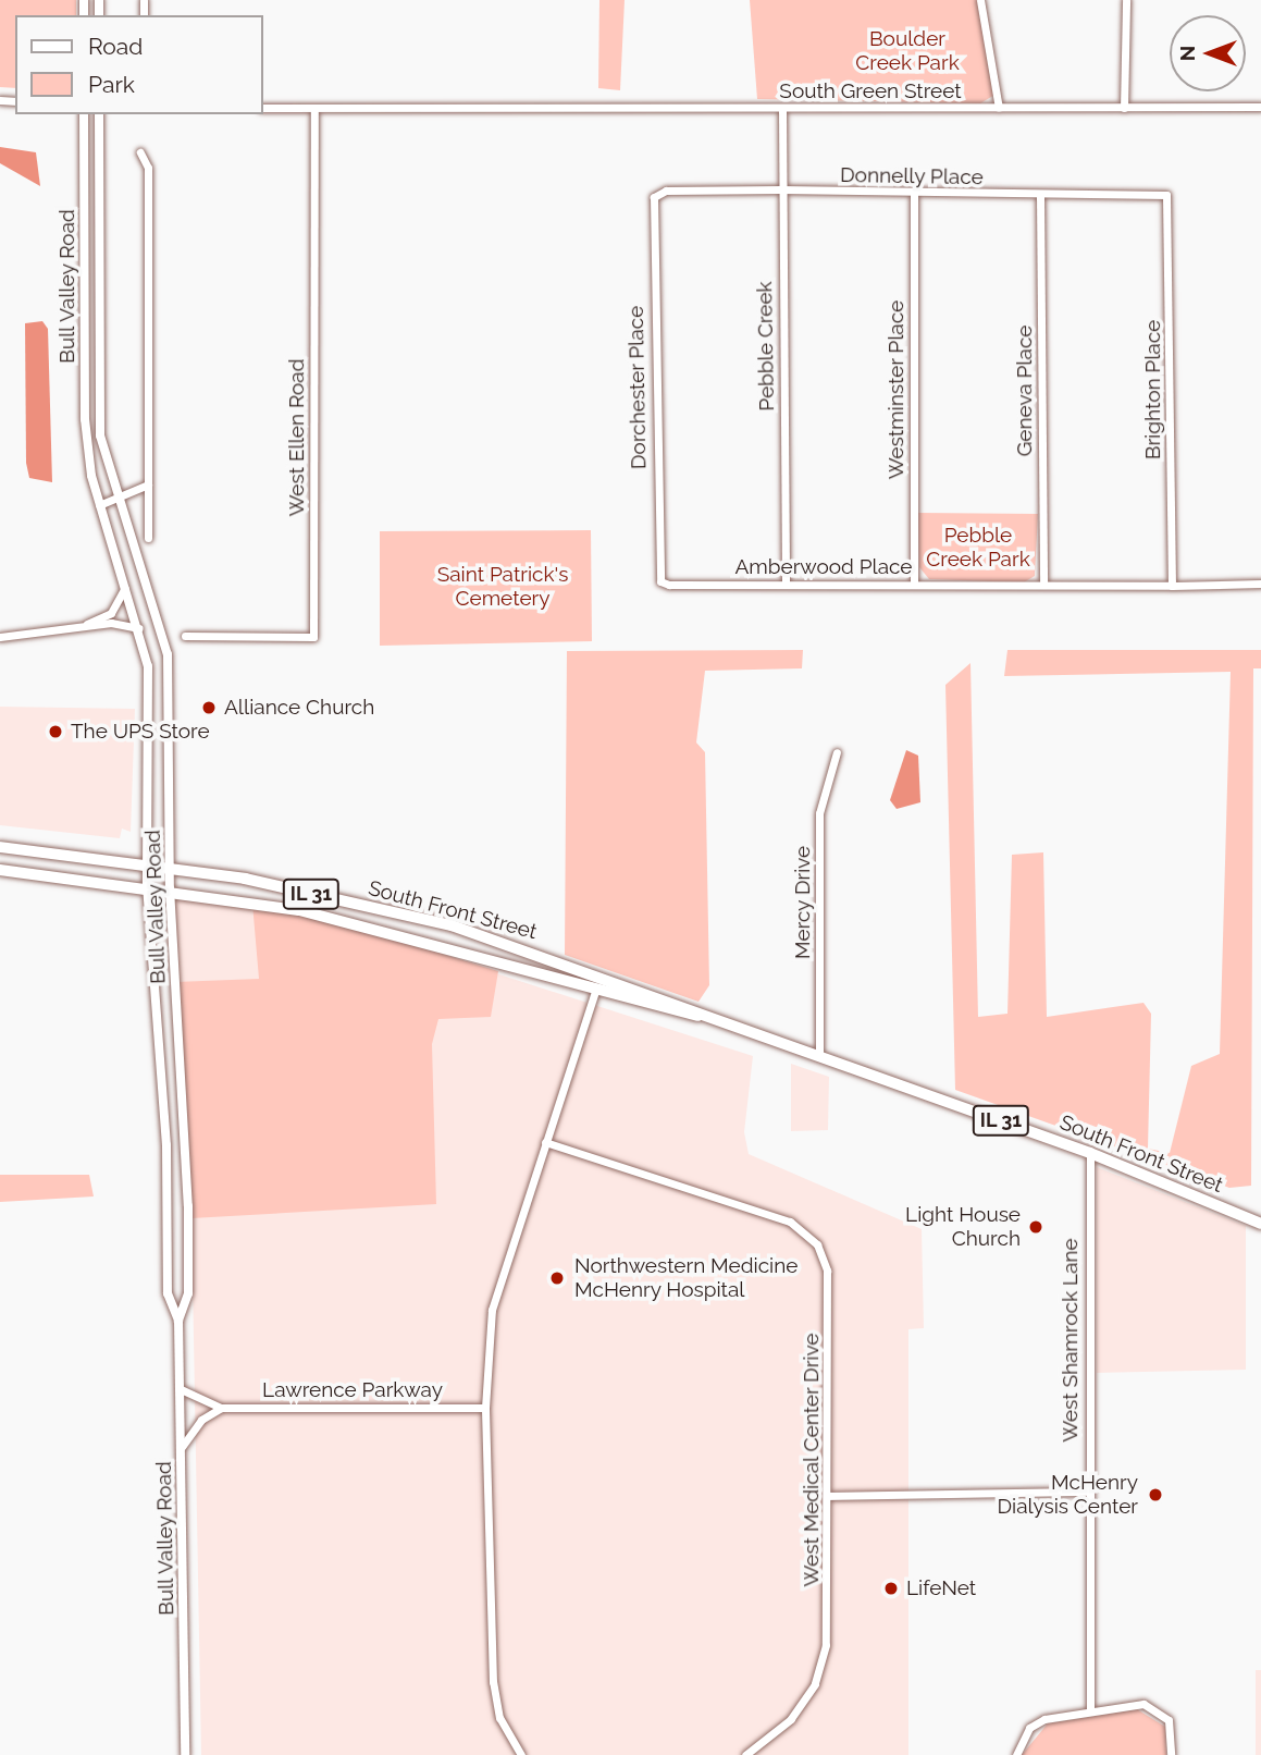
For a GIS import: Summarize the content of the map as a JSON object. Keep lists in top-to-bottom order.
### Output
{
  "streets": {
    "main road": ["IL 31", "South Front Street"],
    "street": [
      "South Green Street",
      "Donnelly Place",
      "Bull Valley Road",
      "Pebble Creek",
      "Dorchester Place",
      "Westminster Place",
      "Brighton Place",
      "Geneva Place",
      "West Ellen Road",
      "Amberwood Place",
      "Mercy Drive",
      "West Shamrock Lane",
      "Lawrence Parkway",
      "West Medical Center Drive"
    ]
  },
  "crossings": [
    ["South Green Street", "Pebble Creek"],
    ["South Green Street", "West Ellen Road"],
    ["Donnelly Place", "Pebble Creek"],
    ["Donnelly Place", "Dorchester Place"],
    ["Donnelly Place", "Westminster Place"],
    ["Donnelly Place", "Brighton Place"],
    ["Donnelly Place", "Geneva Place"],
    ["Bull Valley Road", "South Front Street"],
    ["Bull Valley Road", "Lawrence Parkway"],
    ["Pebble Creek", "Amberwood Place"],
    ["Dorchester Place", "Amberwood Place"],
    ["Westminster Place", "Amberwood Place"],
    ["Brighton Place", "Amberwood Place"],
    ["Geneva Place", "Amberwood Place"],
    ["Mercy Drive", "South Front Street"],
    ["South Front Street", "West Shamrock Lane"]
  ],
  "parks": ["Boulder Creek Park", "Pebble Creek Park", "Saint Patrick's Cemetery"],
  "places": [
    "Alliance Church",
    "The UPS Store",
    "Light House Church",
    "Northwestern Medicine McHenry Hospital",
    "McHenry Dialysis Center",
    "LifeNet"
  ],
  "legend": ["Road", "Park"],
  "north": "left"
}
